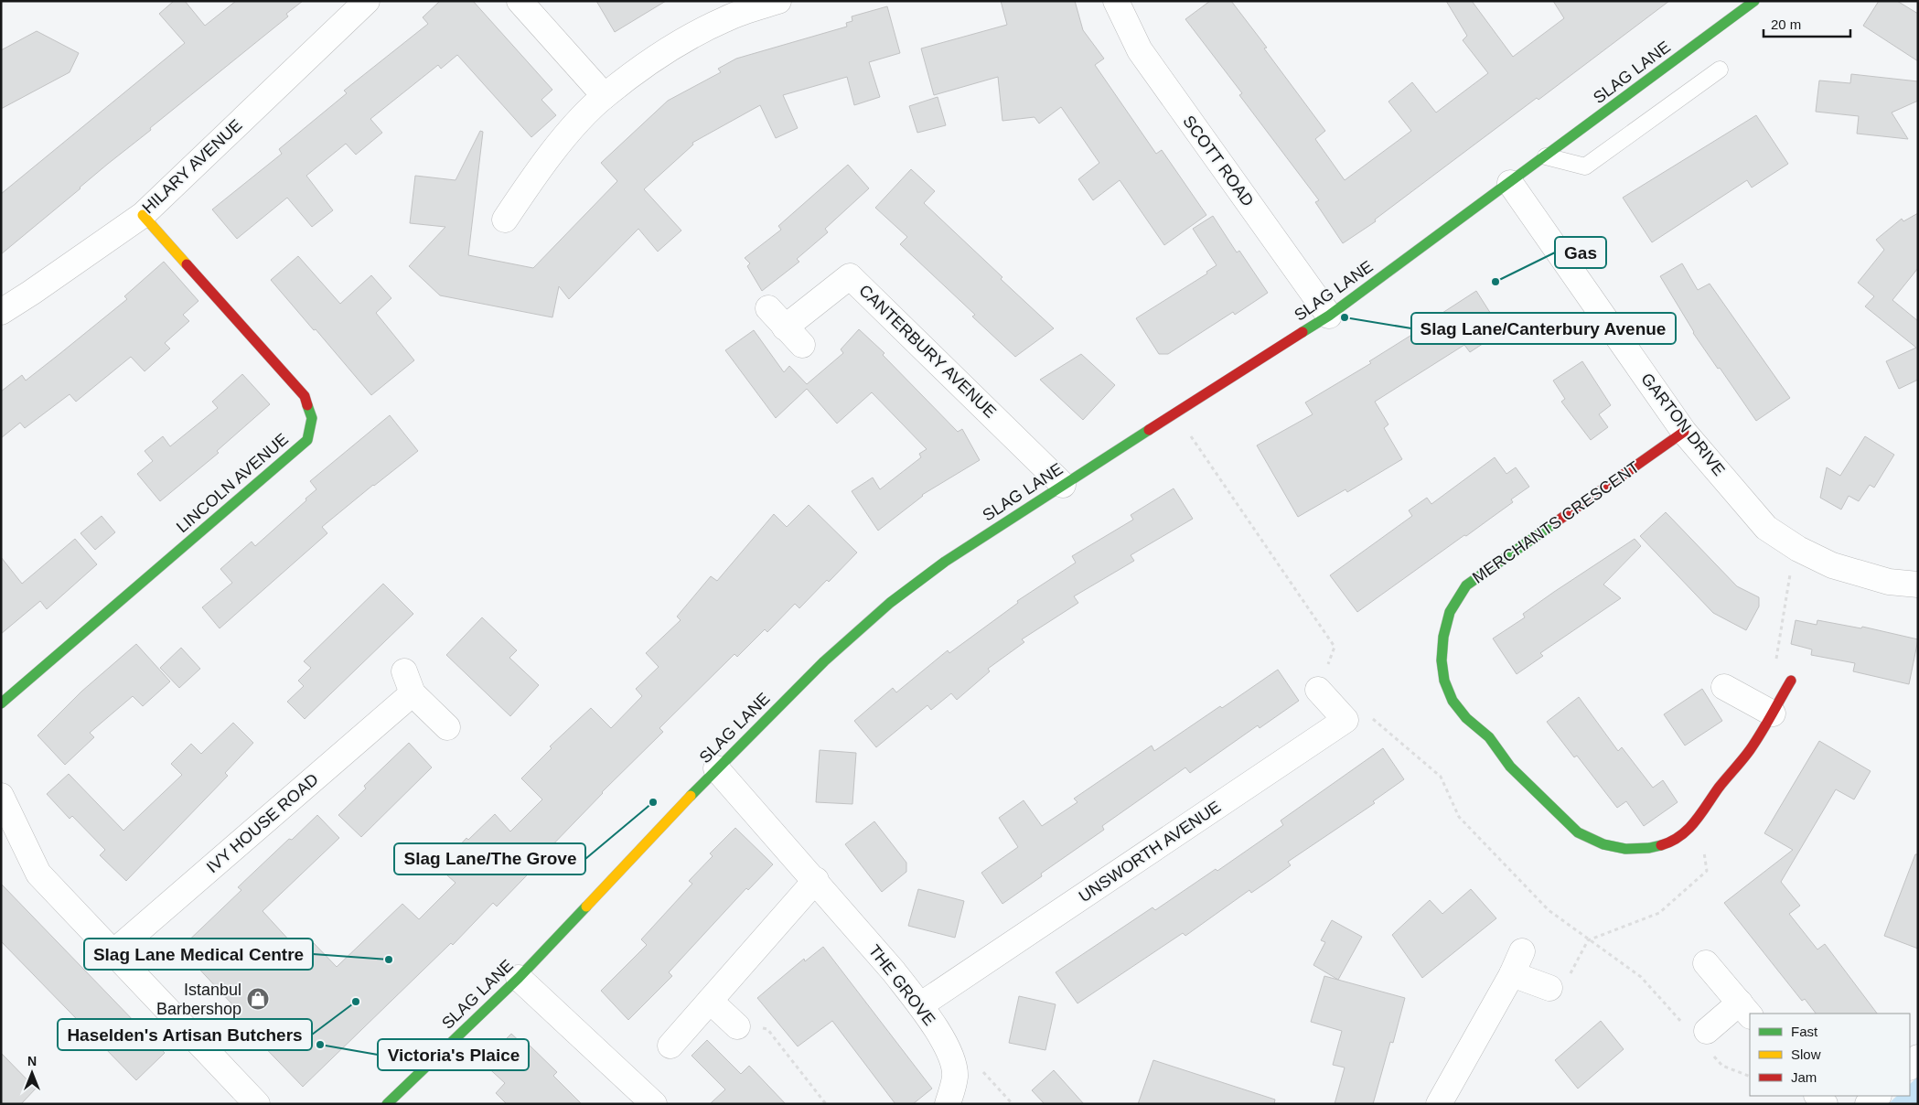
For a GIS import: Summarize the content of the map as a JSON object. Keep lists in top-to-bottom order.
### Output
{
  "streets": {
    "street": [
      "SLAG LANE",
      "SCOTT ROAD",
      "HILARY AVENUE",
      "CANTERBURY AVENUE",
      "GARTON DRIVE",
      "LINCOLN AVENUE",
      "MERCHANTS CRESCENT",
      "IVY HOUSE ROAD",
      "UNSWORTH AVENUE",
      "THE GROVE"
    ]
  },
  "crossings": [
    ["SLAG LANE", "SCOTT ROAD"],
    ["SLAG LANE", "CANTERBURY AVENUE"],
    ["SLAG LANE", "GARTON DRIVE"],
    ["SLAG LANE", "THE GROVE"],
    ["HILARY AVENUE", "LINCOLN AVENUE"],
    ["GARTON DRIVE", "MERCHANTS CRESCENT"],
    ["UNSWORTH AVENUE", "THE GROVE"]
  ],
  "places": {
    "other": [
      "Gas",
      "Slag Lane/Canterbury Avenue",
      "Slag Lane/The Grove",
      "Slag Lane Medical Centre",
      "Haselden's Artisan Butchers",
      "Victoria's Plaice"
    ],
    "shop": ["Istanbul Barbershop"]
  },
  "legend": ["Fast", "Slow", "Jam"],
  "scale_bar": "20 m",
  "north": "top"
}
